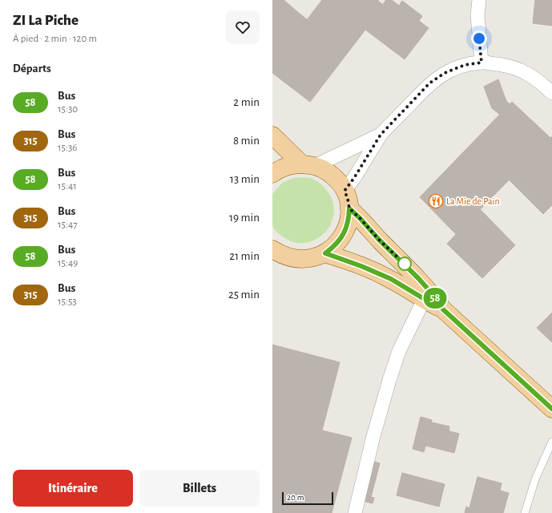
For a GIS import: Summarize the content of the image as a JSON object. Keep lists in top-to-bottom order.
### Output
{
  "places": {
    "restaurant": ["La Mie de Pain"]
  },
  "lines": ["bus line 58"],
  "scale_bar": "20 m",
  "page": {
    "heading": [
      ["ZI La Piche", "À pied · 2 min · 120 m"],
      "Départs"
    ],
    "on_map": "58",
    "list": [
      {
        "mark": "58",
        "name": "Bus",
        "note": "15:30",
        "value": "2 min"
      },
      {
        "mark": "315",
        "name": "Bus",
        "note": "15:36",
        "value": "8 min"
      },
      {
        "mark": "58",
        "name": "Bus",
        "note": "15:41",
        "value": "13 min"
      },
      {
        "mark": "315",
        "name": "Bus",
        "note": "15:47",
        "value": "19 min"
      },
      {
        "mark": "58",
        "name": "Bus",
        "note": "15:49",
        "value": "21 min"
      },
      {
        "mark": "315",
        "name": "Bus",
        "note": "15:53",
        "value": "25 min"
      }
    ],
    "buttons": ["Itinéraire", "Billets"],
    "scale": "20 m"
  }
}
